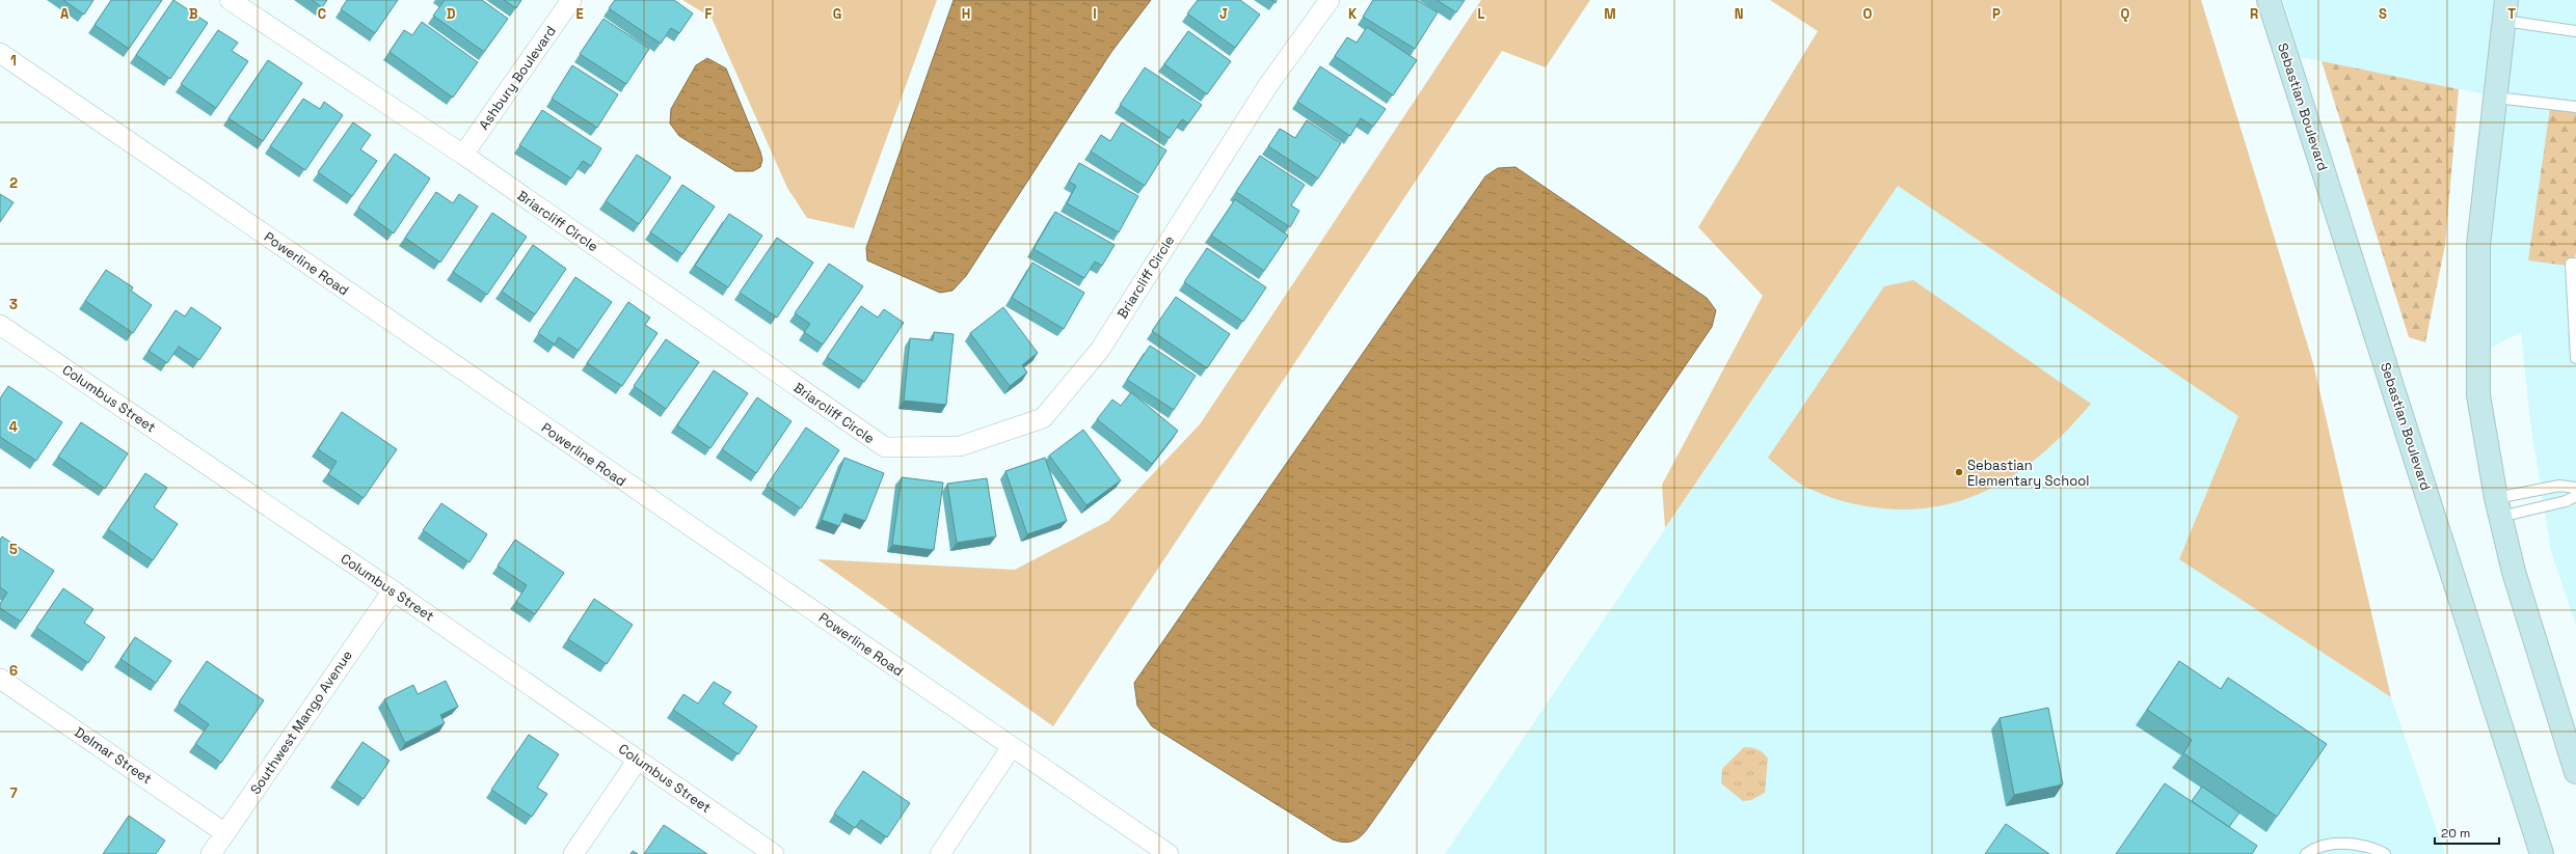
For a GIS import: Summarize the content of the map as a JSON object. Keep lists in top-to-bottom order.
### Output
{
  "streets": {
    "main road": ["Sebastian Boulevard"],
    "street": [
      "Ashbury Boulevard",
      "Briarcliff Circle",
      "Powerline Road",
      "Columbus Street",
      "Southwest Mango Avenue",
      "Delmar Street"
    ]
  },
  "crossings": [
    ["Ashbury Boulevard", "Briarcliff Circle"],
    ["Columbus Street", "Southwest Mango Avenue"],
    ["Southwest Mango Avenue", "Delmar Street"]
  ],
  "places": ["Sebastian Elementary School"],
  "scale_bar": "20 m",
  "grid": {
    "columns": [
      "A",
      "B",
      "C",
      "D",
      "E",
      "F",
      "G",
      "H",
      "I",
      "J",
      "K",
      "L",
      "M",
      "N",
      "O",
      "P",
      "Q",
      "R",
      "S",
      "T"
    ],
    "rows": [
      "1",
      "2",
      "3",
      "4",
      "5",
      "6",
      "7"
    ]
  }
}
